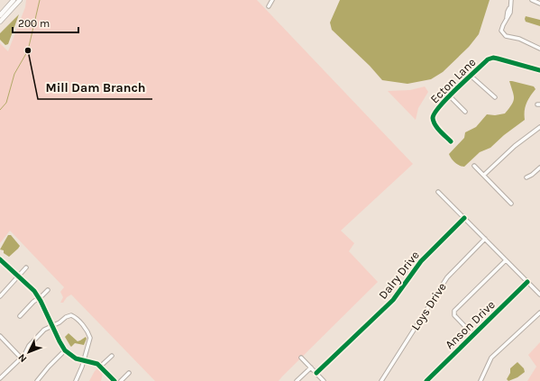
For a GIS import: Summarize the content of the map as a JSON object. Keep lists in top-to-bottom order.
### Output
{
  "streets": {
    "street": [
      "Ecton Lane",
      "Dalry Drive",
      "Loys Drive",
      "Anson Drive"
    ]
  },
  "places": ["Mill Dam Branch"],
  "scale_bar": "200 m",
  "north": "bottom left"
}
